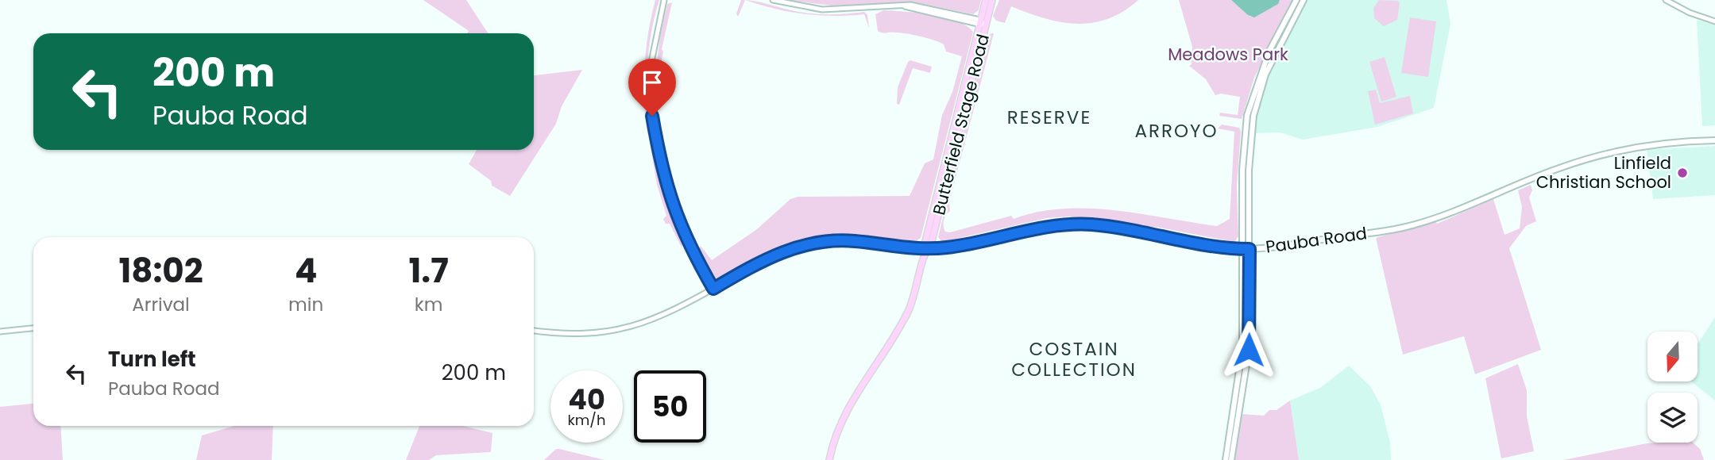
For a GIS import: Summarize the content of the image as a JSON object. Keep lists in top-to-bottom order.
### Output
{
  "streets": {
    "main road": ["Butterfield Stage Road", "Pauba Road"]
  },
  "crossings": [
    ["Butterfield Stage Road", "Pauba Road"]
  ],
  "districts": ["RESERVE", "ARROYO", "COSTAIN COLLECTION"],
  "parks": ["Meadows Park"],
  "places": ["Linfield Christian School"],
  "north": "bottom",
  "page": {
    "turn": ["200 m", "Pauba Road"],
    "eta": [
      "18:02",
      "Arrival",
      "4",
      "min",
      "1.7",
      "km"
    ],
    "list": [
      {
        "name": "Turn left",
        "note": "Pauba Road",
        "value": "200 m"
      }
    ],
    "speed": "40 km/h",
    "limit": "50"
  }
}
